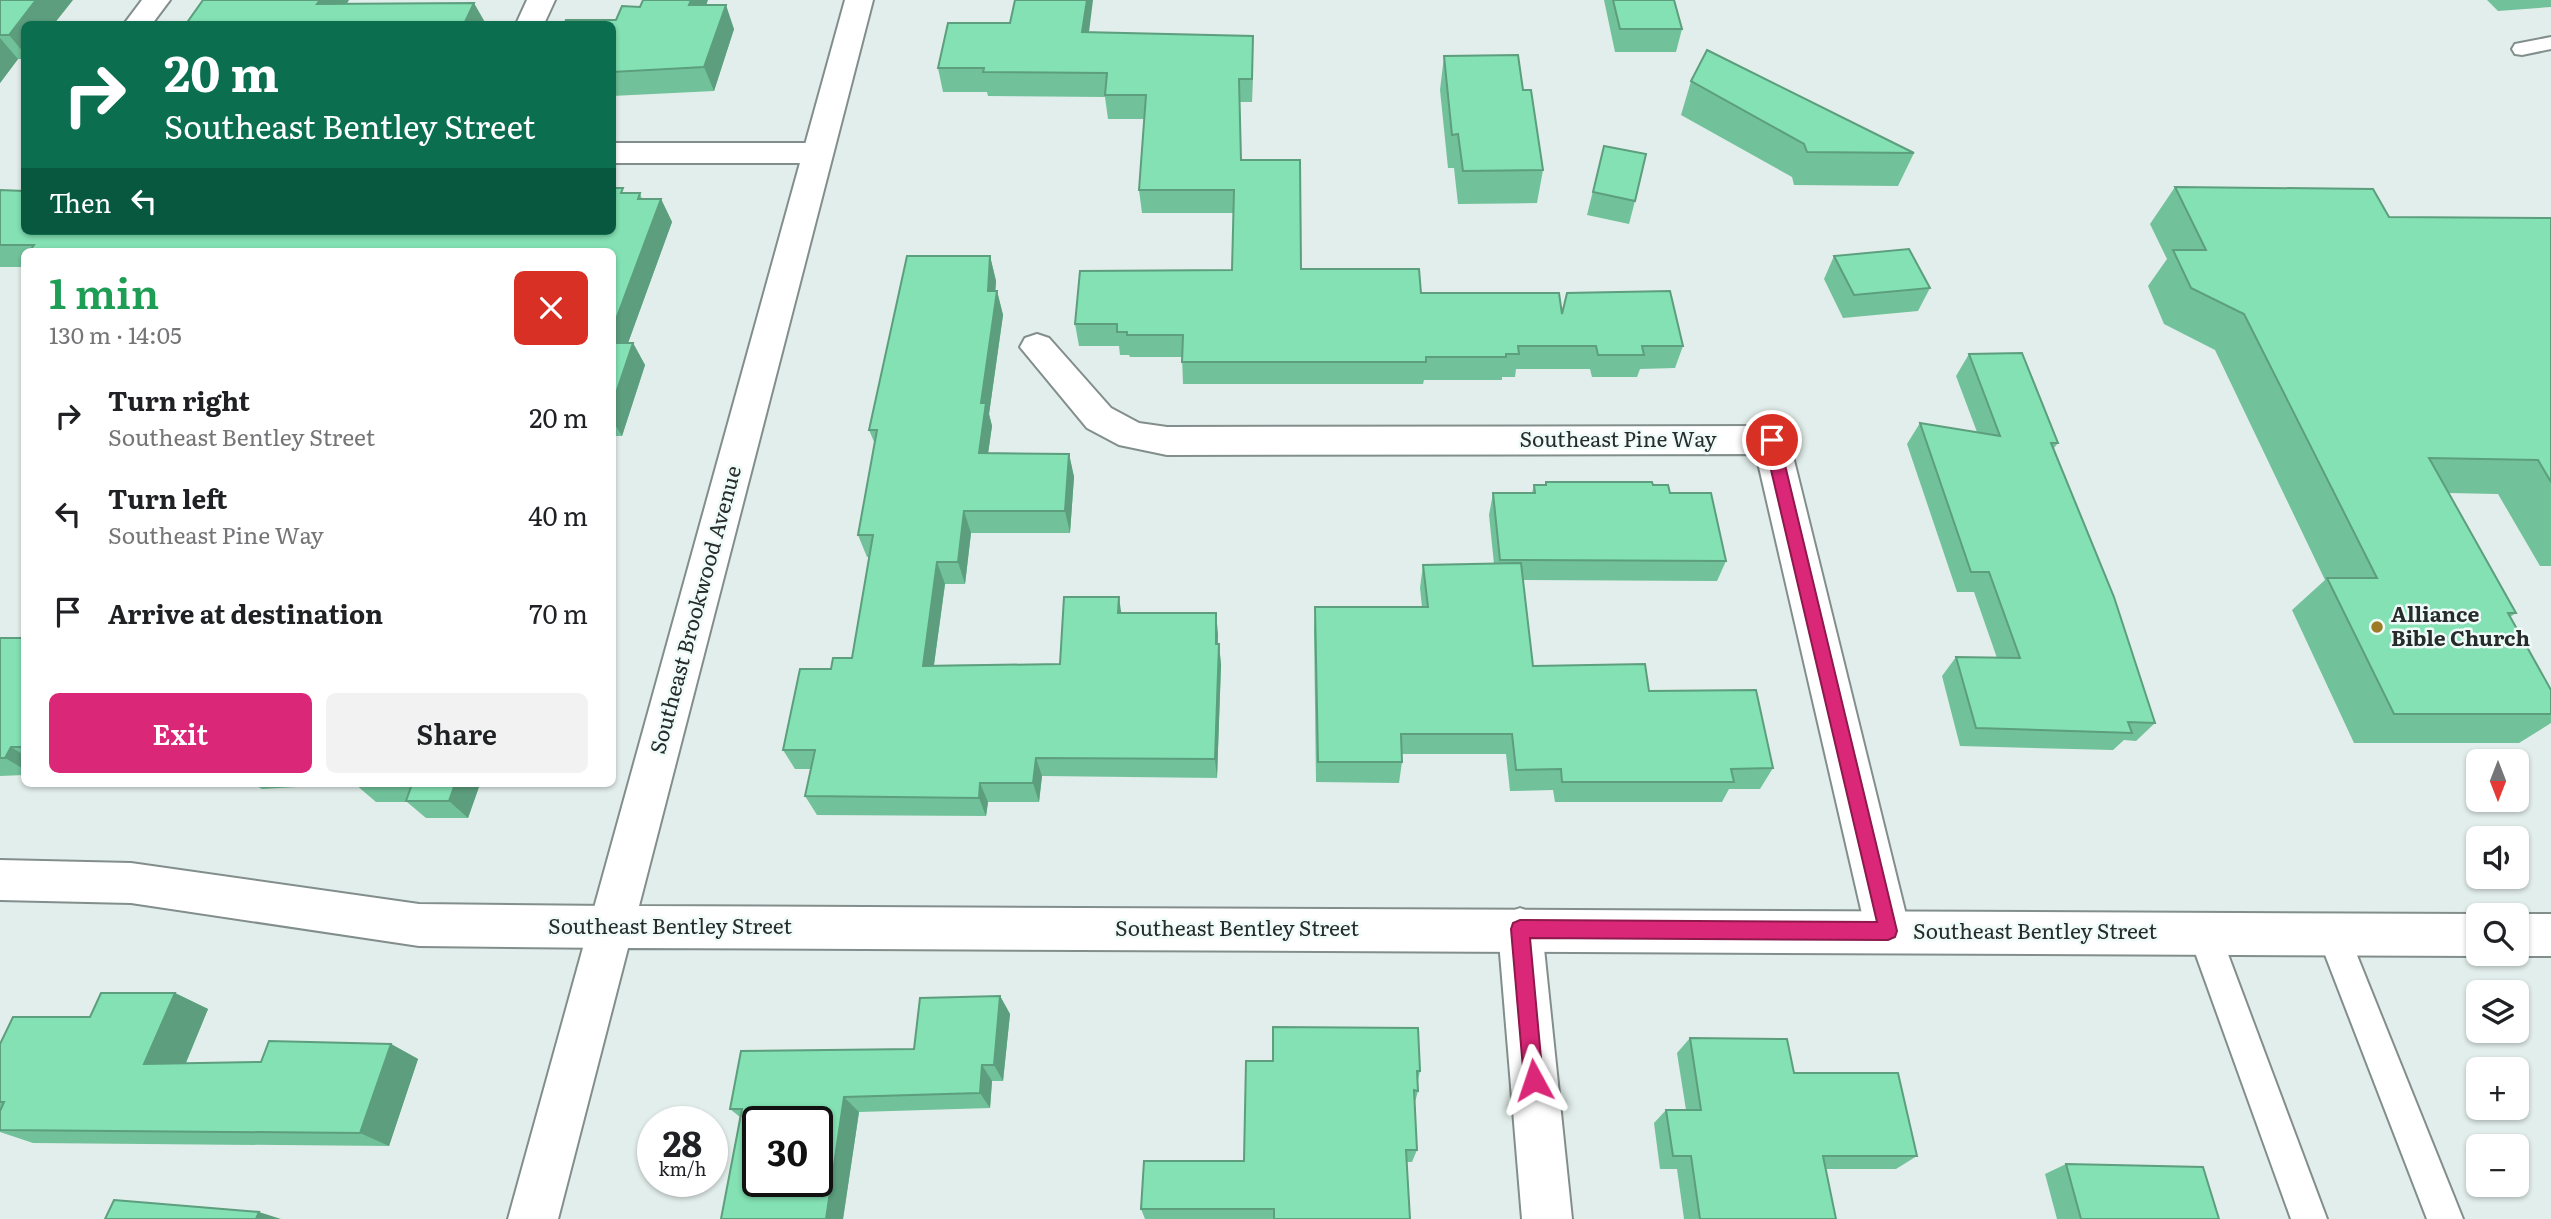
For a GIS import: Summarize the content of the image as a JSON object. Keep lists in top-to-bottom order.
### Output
{
  "streets": {
    "street": ["Southeast Pine Way", "Southeast Brookwood Avenue", "Southeast Bentley Street"]
  },
  "crossings": [
    ["Southeast Pine Way", "Southeast Bentley Street"],
    ["Southeast Brookwood Avenue", "Southeast Bentley Street"]
  ],
  "places": ["Alliance Bible Church"],
  "north": "bottom",
  "page": {
    "turn": ["20 m", "Southeast Bentley Street"],
    "then": "Then",
    "heading": ["1 min", "130 m · 14:05"],
    "list": [
      {
        "name": "Turn right",
        "note": "Southeast Bentley Street",
        "value": "20 m"
      },
      {
        "name": "Turn left",
        "note": "Southeast Pine Way",
        "value": "40 m"
      },
      {
        "name": "Arrive at destination",
        "value": "70 m"
      }
    ],
    "buttons": ["Exit", "Share"],
    "map_buttons": ["+", "−"],
    "speed": "28 km/h",
    "limit": "30"
  }
}
